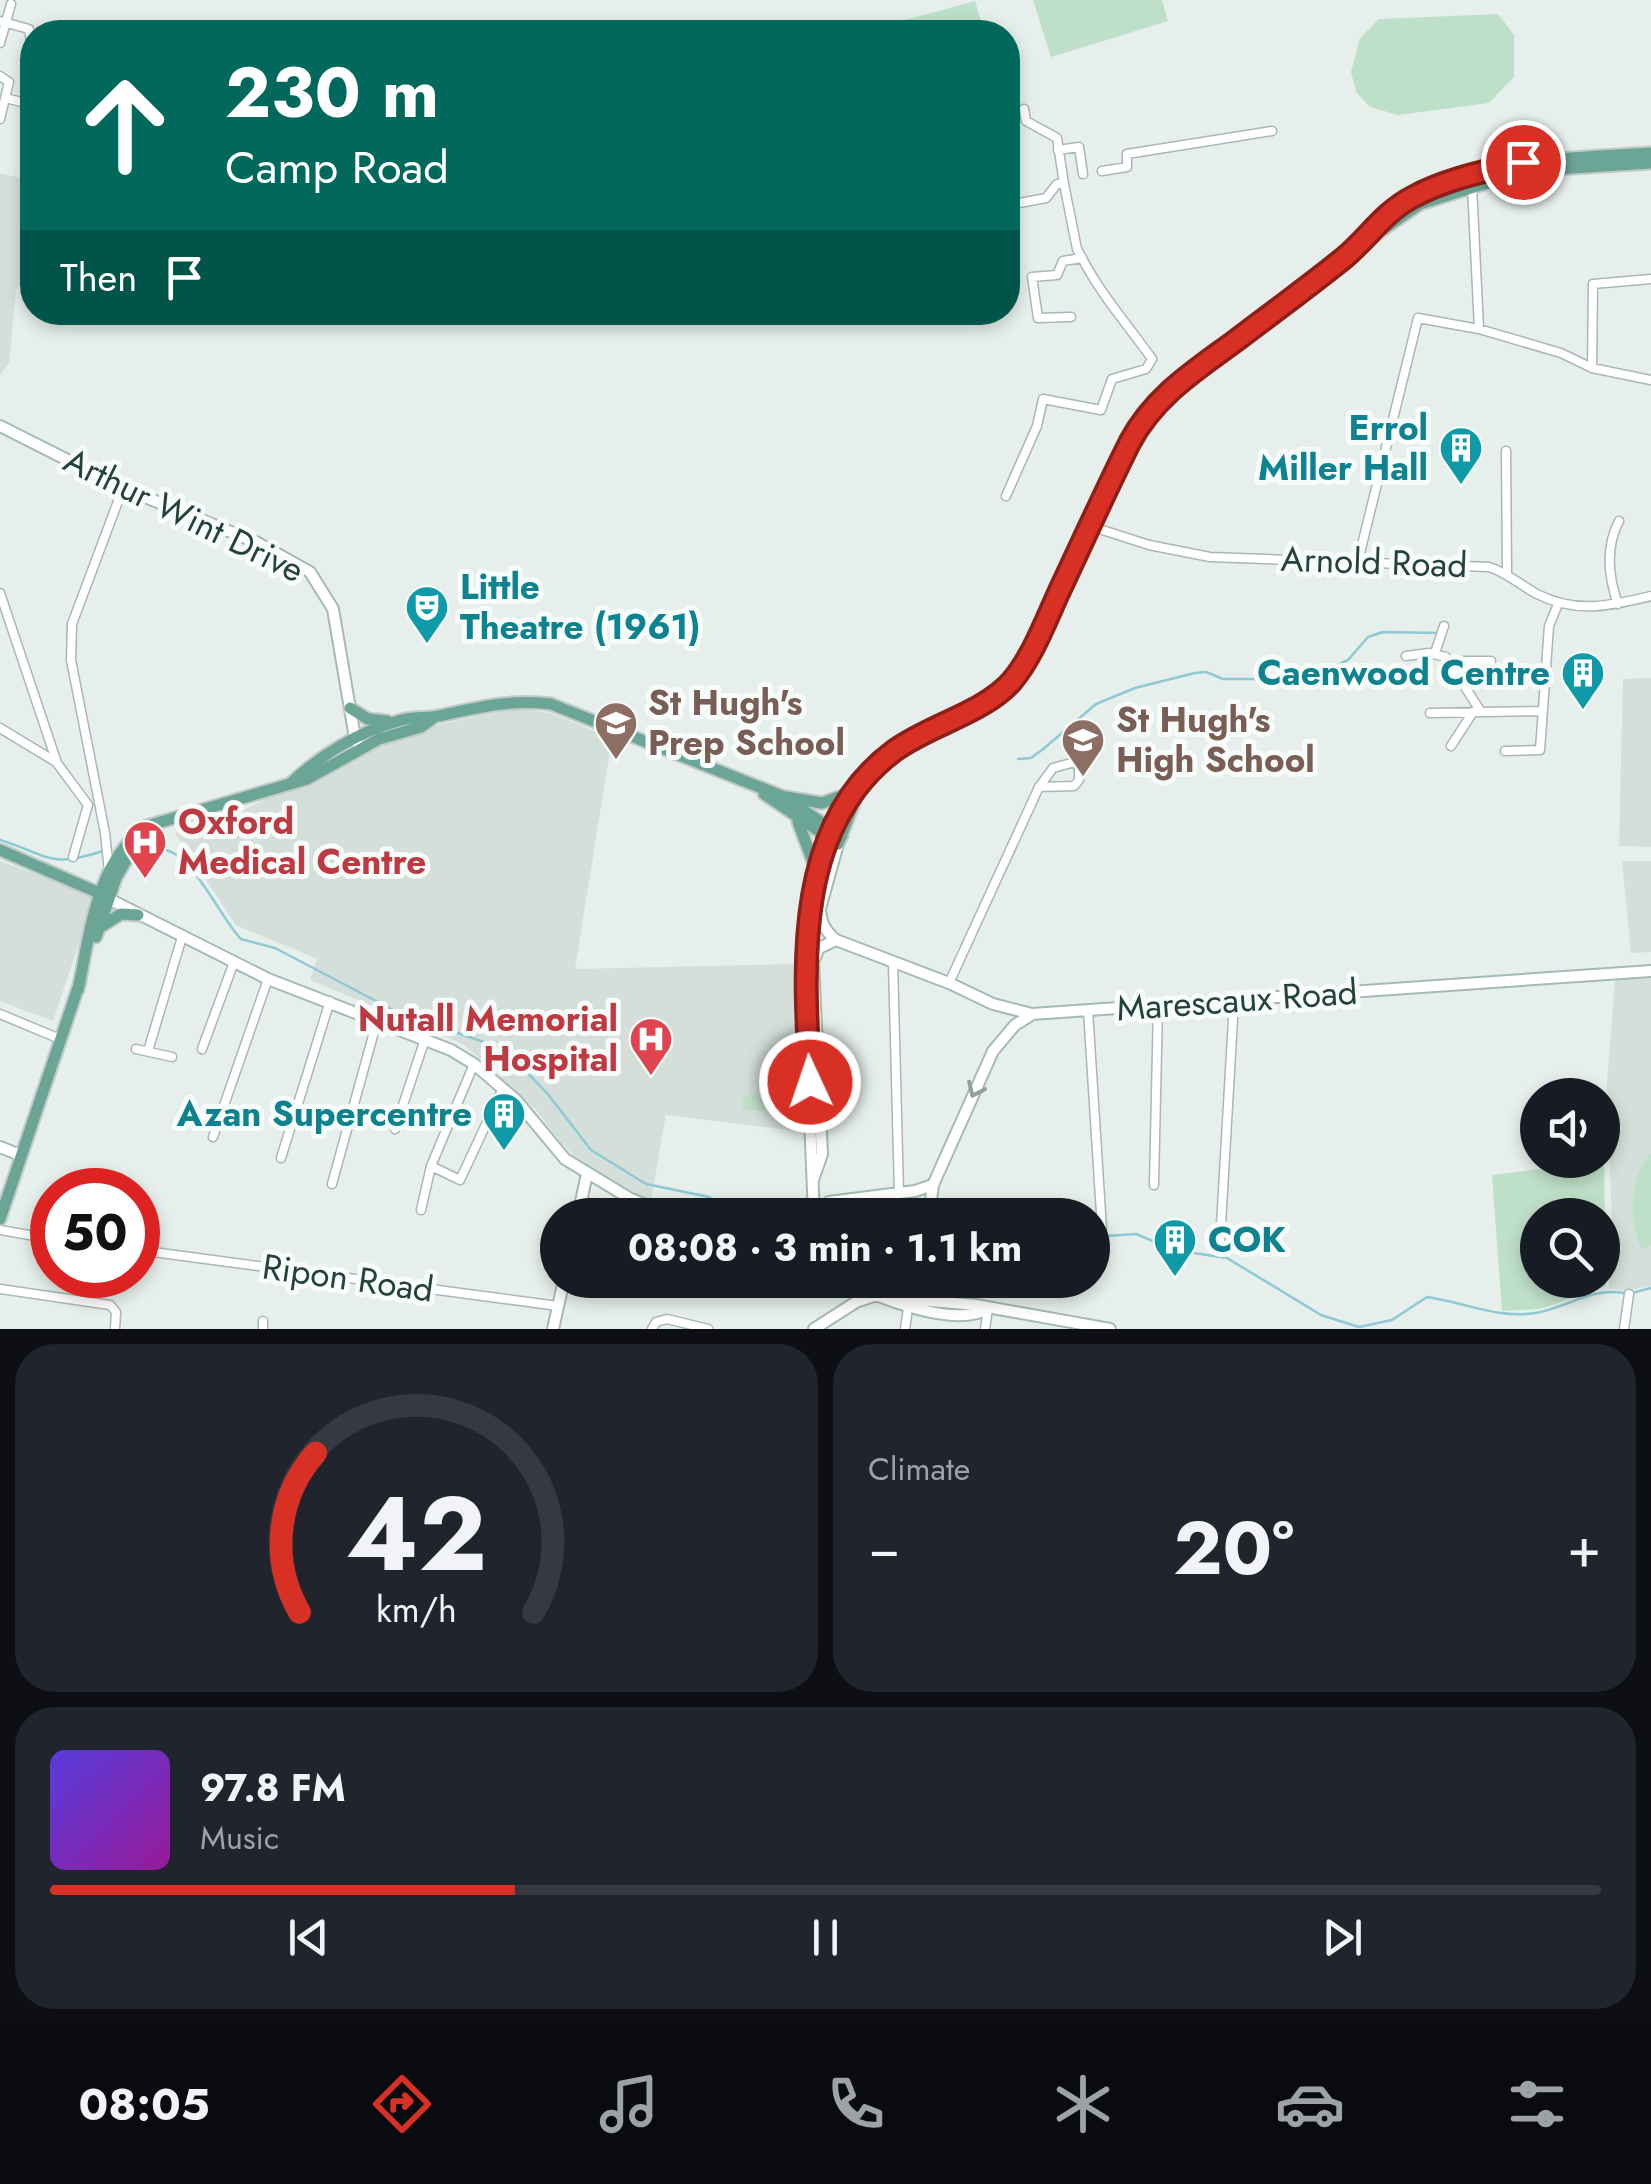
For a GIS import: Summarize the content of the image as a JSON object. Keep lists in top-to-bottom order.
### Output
{
  "streets": {
    "main road": ["Arthur Wint Drive", "Marescaux Road"],
    "street": ["Arnold Road", "Ripon Road"]
  },
  "places": {
    "building": [
      "Errol Miller Hall",
      "Caenwood Centre",
      "Azan Supercentre",
      "COK"
    ],
    "theatre": ["Little Theatre (1961)"],
    "school or university": ["St Hugh's Prep School", "St Hugh's High School"],
    "hospital": ["Oxford Medical Centre", "Nutall Memorial Hospital"]
  },
  "page": {
    "turn": ["230 m", "Camp Road"],
    "then": "Then",
    "limit": "50",
    "trip": "08:08 · 3 min · 1.1 km",
    "tile": "Climate",
    "heat": ["−", "20°", "+"],
    "song": ["97.8 FM", "Music"],
    "tabs": "08:05",
    "gauge": ["42", "km/h"]
  }
}
